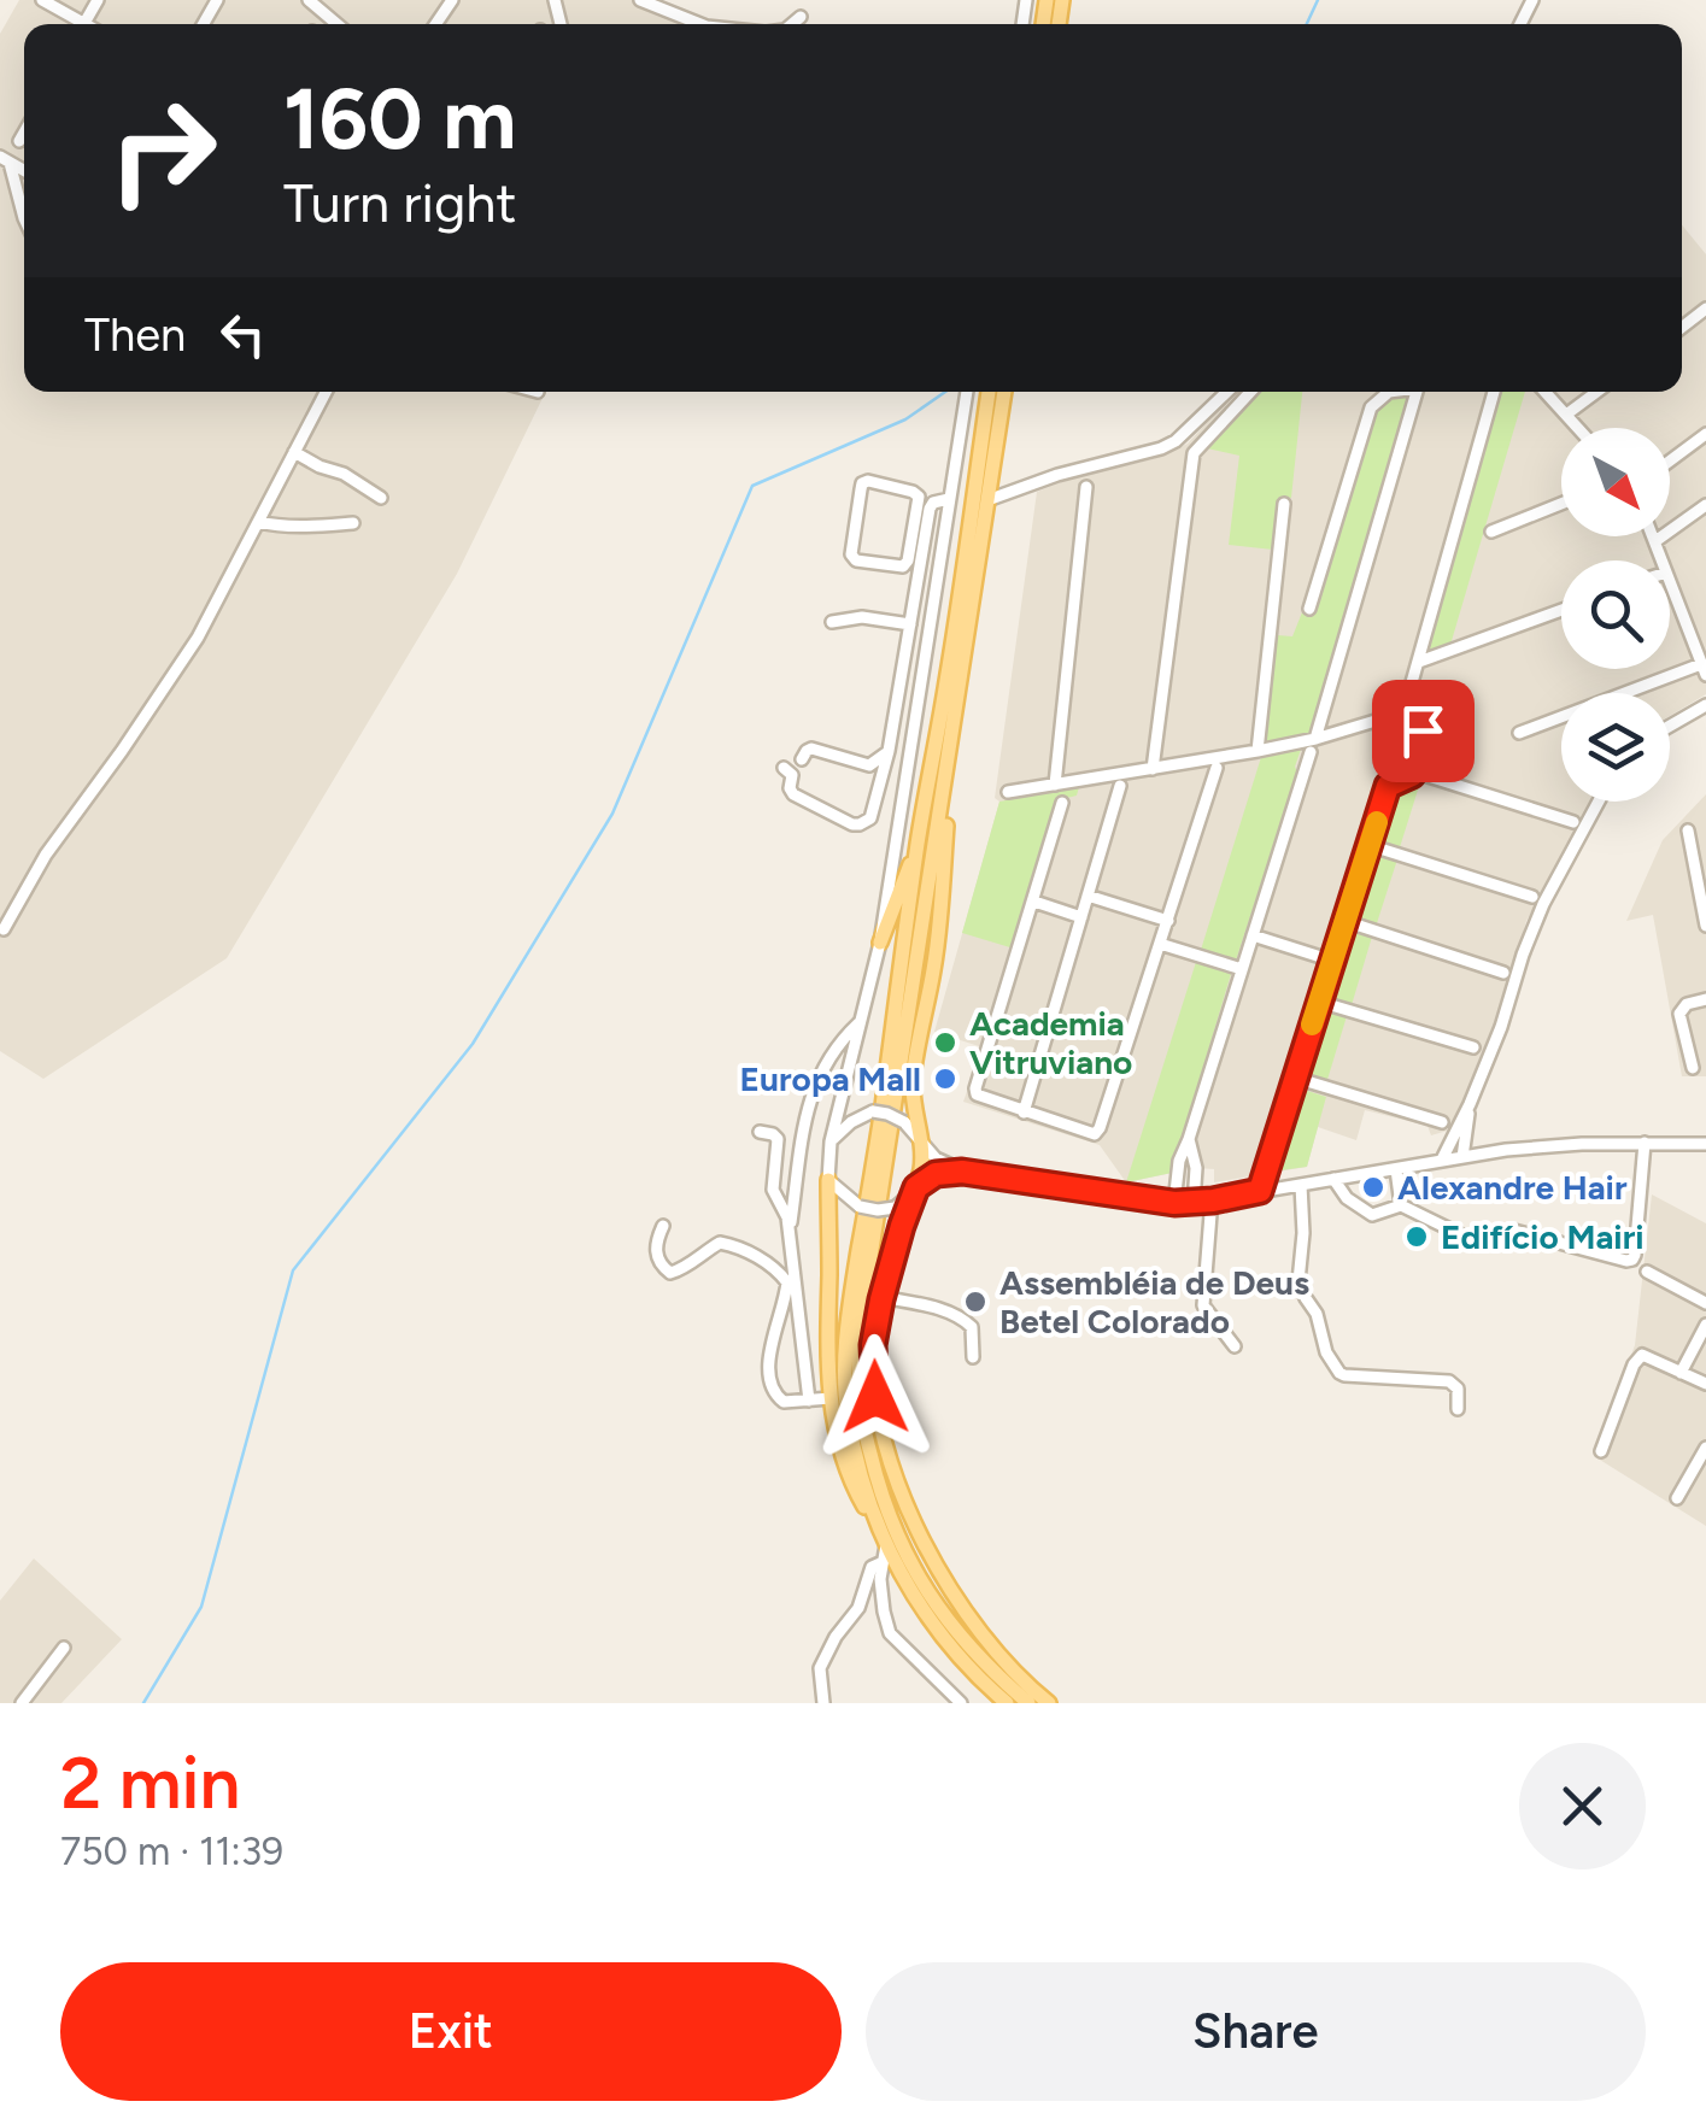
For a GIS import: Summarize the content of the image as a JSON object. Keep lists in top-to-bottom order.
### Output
{
  "places": [
    "Academia Vitruviano",
    "Europa Mall",
    "Alexandre Hair",
    "Edifício Mairi",
    "Assembléia de Deus Betel Colorado"
  ],
  "north": "bottom right",
  "page": {
    "turn": ["160 m", "Turn right"],
    "then": "Then",
    "heading": ["2 min", "750 m · 11:39"],
    "buttons": ["Exit", "Share"]
  }
}
